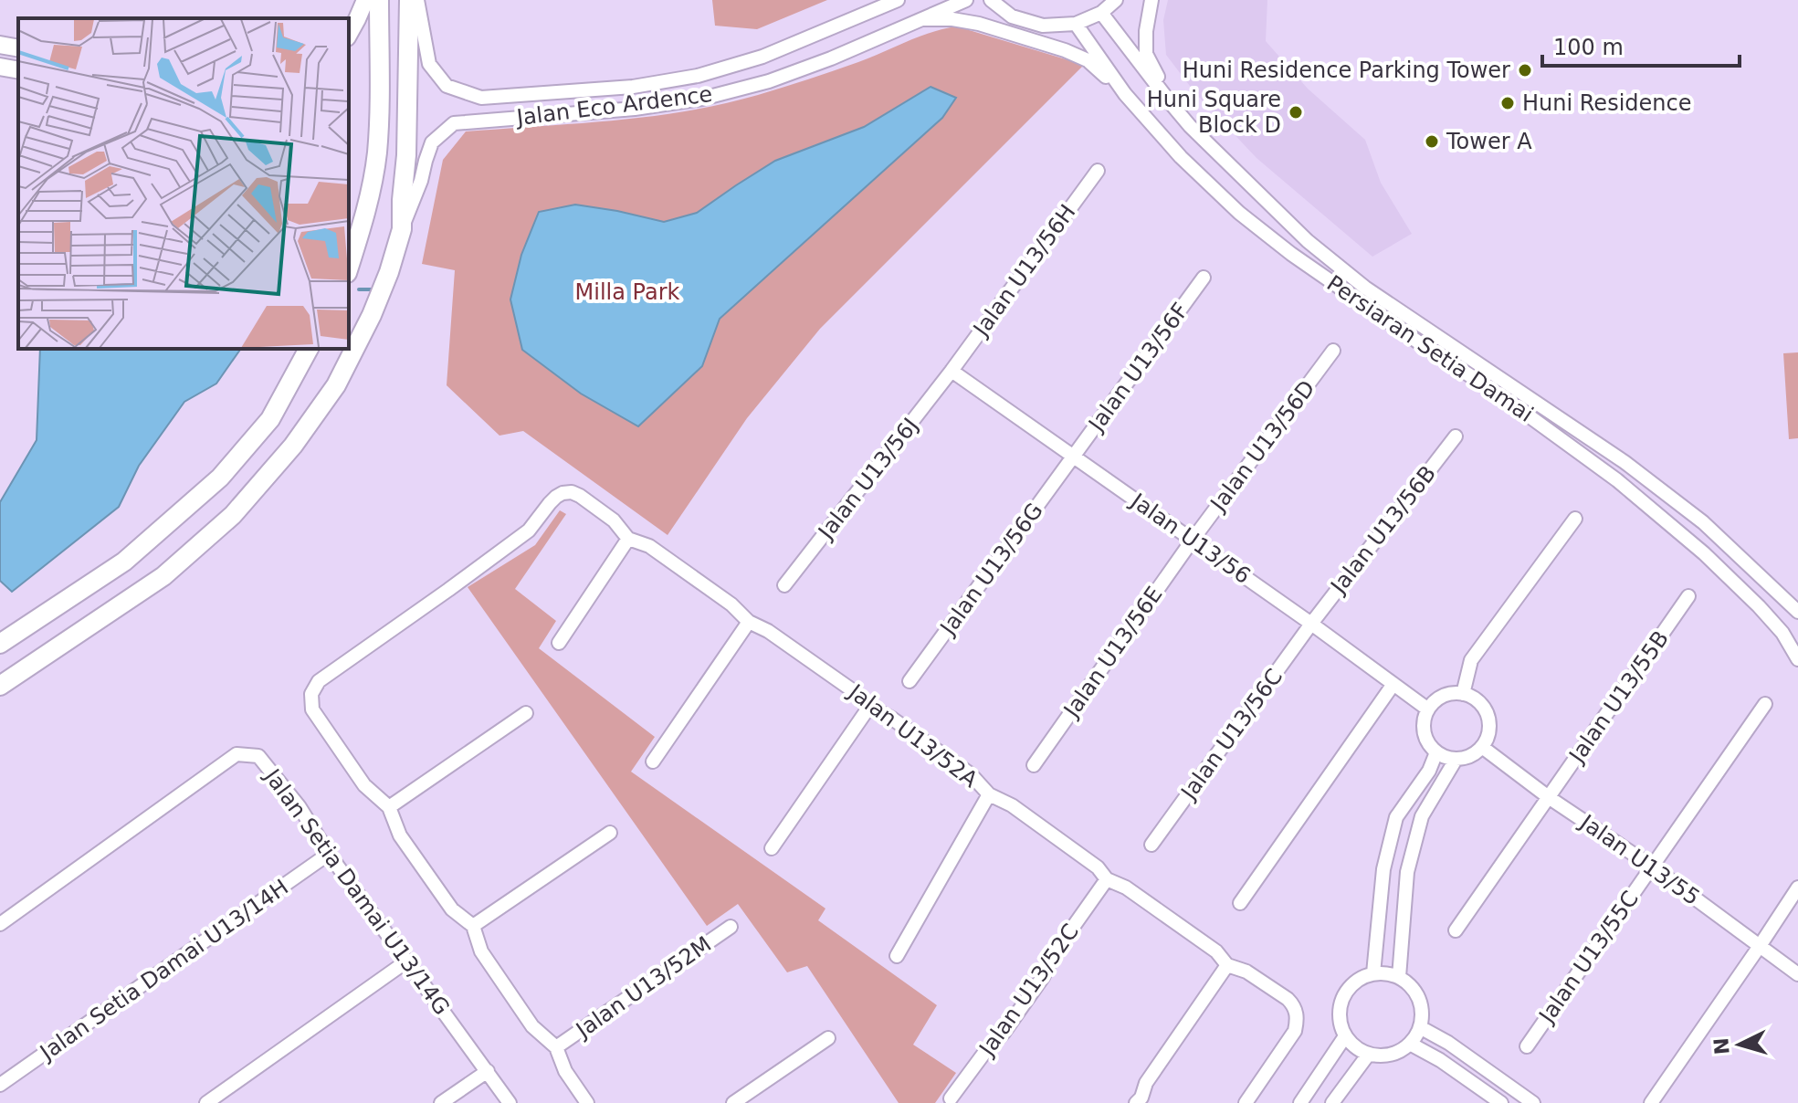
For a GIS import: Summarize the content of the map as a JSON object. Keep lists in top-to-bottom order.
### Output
{
  "streets": {
    "street": [
      "Jalan Eco Ardence",
      "Jalan U13/56H",
      "Persiaran Setia Damai",
      "Jalan U13/56F",
      "Jalan U13/56D",
      "Jalan U13/56J",
      "Jalan U13/56B",
      "Jalan U13/56",
      "Jalan U13/56G",
      "Jalan U13/56E",
      "Jalan U13/55B",
      "Jalan U13/56C",
      "Jalan U13/52A",
      "Jalan U13/55",
      "Jalan Setia Damai U13/14G",
      "Jalan U13/55C",
      "Jalan Setia Damai U13/14H",
      "Jalan U13/52M",
      "Jalan U13/52C"
    ]
  },
  "crossings": [
    ["Jalan U13/56H", "Jalan U13/56J"],
    ["Jalan U13/56H", "Jalan U13/56"],
    ["Jalan U13/56F", "Jalan U13/56"],
    ["Jalan U13/56F", "Jalan U13/56G"],
    ["Jalan U13/56D", "Jalan U13/56"],
    ["Jalan U13/56D", "Jalan U13/56E"],
    ["Jalan U13/56J", "Jalan U13/56"],
    ["Jalan U13/56B", "Jalan U13/56"],
    ["Jalan U13/56B", "Jalan U13/56C"],
    ["Jalan U13/56", "Jalan U13/56G"],
    ["Jalan U13/56", "Jalan U13/56E"],
    ["Jalan U13/56", "Jalan U13/56C"],
    ["Jalan U13/56", "Jalan U13/55"],
    ["Jalan U13/55B", "Jalan U13/55"],
    ["Jalan U13/52A", "Jalan U13/52C"],
    ["Jalan U13/55", "Jalan U13/55C"],
    ["Jalan Setia Damai U13/14G", "Jalan Setia Damai U13/14H"]
  ],
  "parks": ["Milla Park"],
  "places": [
    "Huni Residence Parking Tower",
    "Huni Residence",
    "Huni Square Block D",
    "Tower A"
  ],
  "scale_bar": "100 m",
  "north": "left"
}
